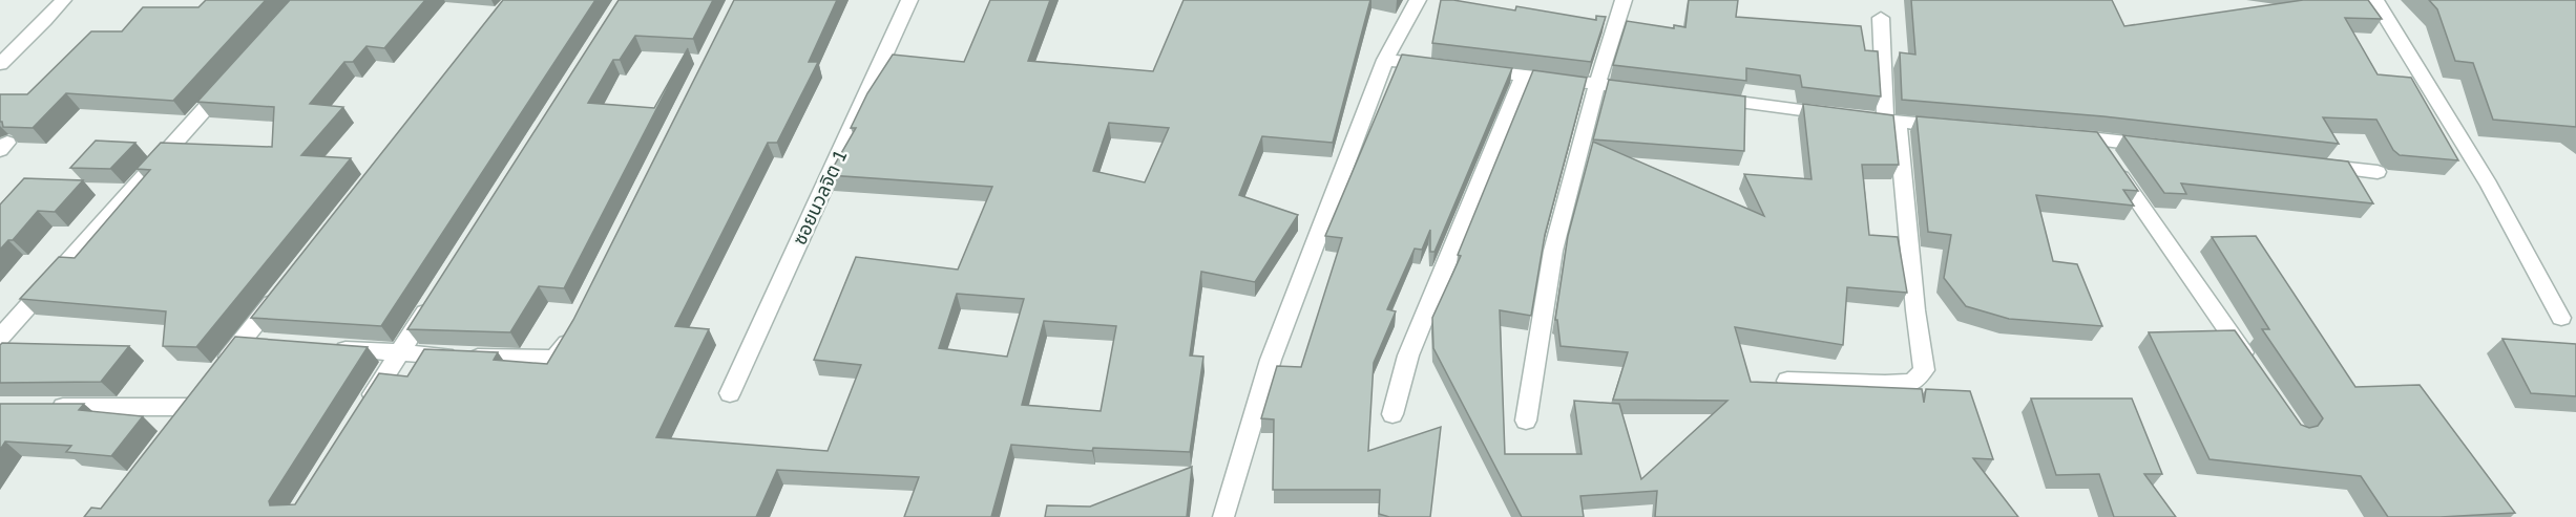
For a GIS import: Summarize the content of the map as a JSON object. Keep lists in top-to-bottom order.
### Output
{
  "streets": {
    "street": ["ซอยนวลจิต 1"]
  }
}
